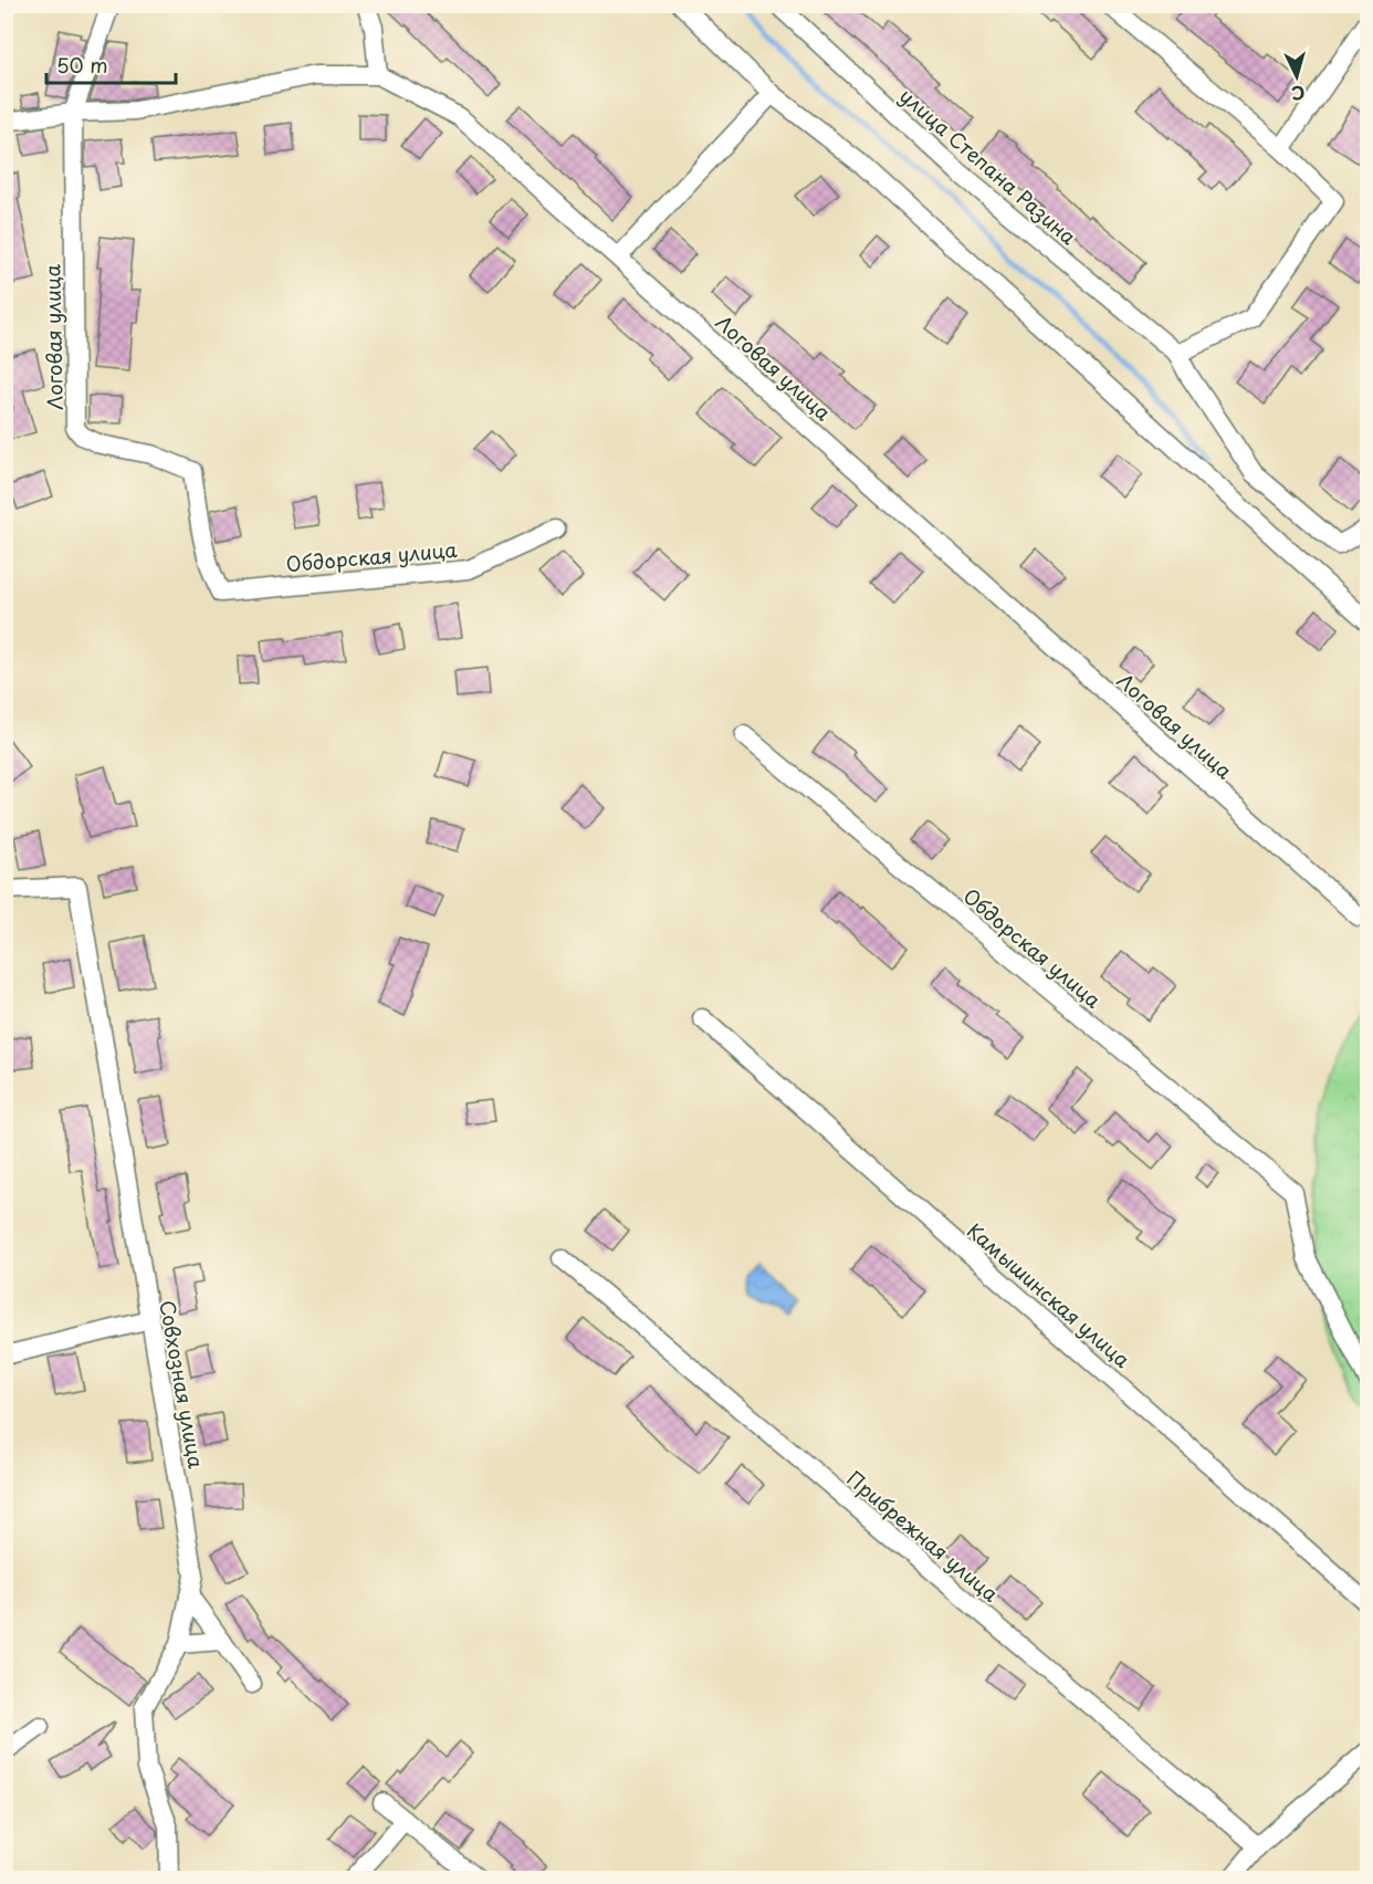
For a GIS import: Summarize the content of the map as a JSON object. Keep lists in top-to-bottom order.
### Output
{
  "streets": {
    "street": [
      "улица Степана Разина",
      "Логовая улица",
      "Обдорская улица",
      "Камышинская улица",
      "Совхозная улица",
      "Прибрежная улица"
    ]
  },
  "crossings": [
    ["Логовая улица", "Обдорская улица"]
  ],
  "scale_bar": "50 m",
  "north": "bottom"
}
